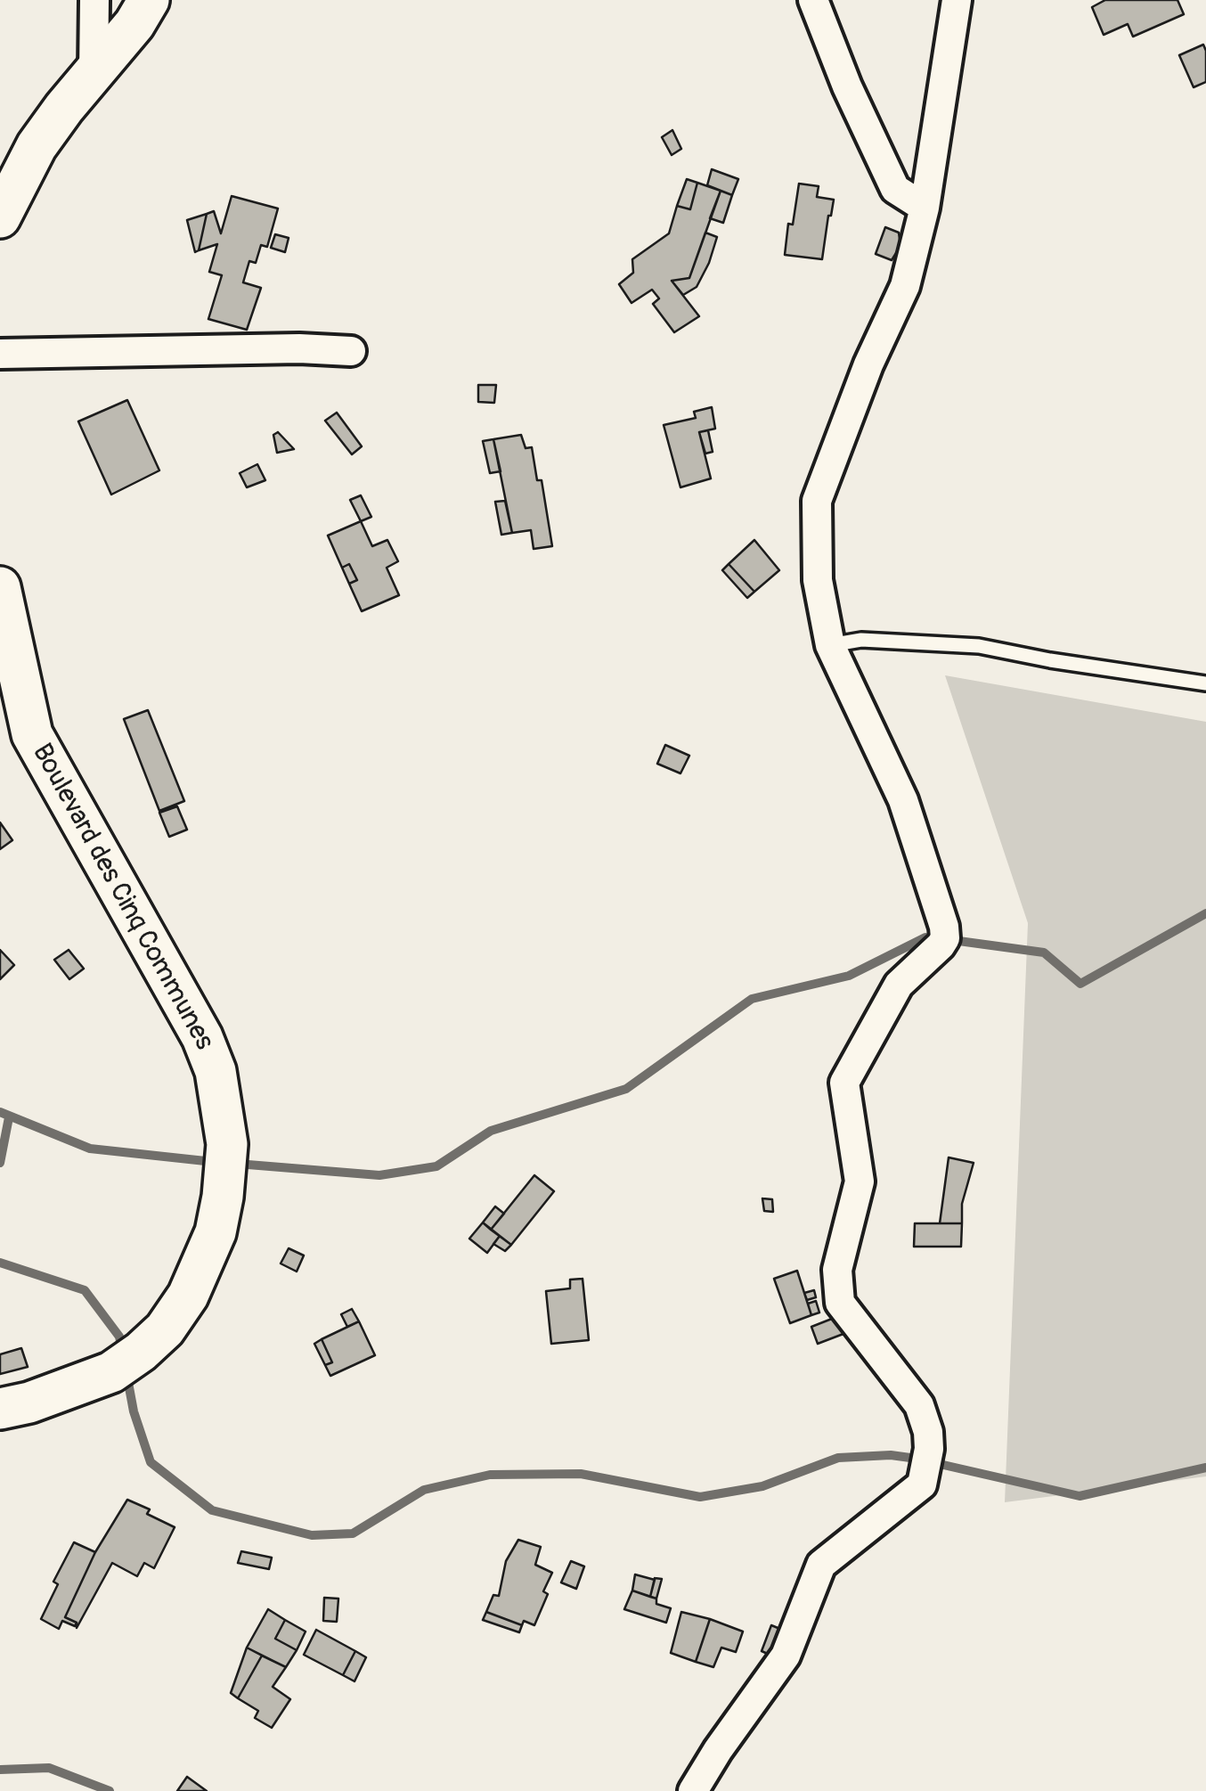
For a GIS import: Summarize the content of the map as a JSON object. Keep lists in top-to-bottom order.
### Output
{
  "streets": {
    "main road": ["Boulevard des Cinq Communes"]
  }
}
